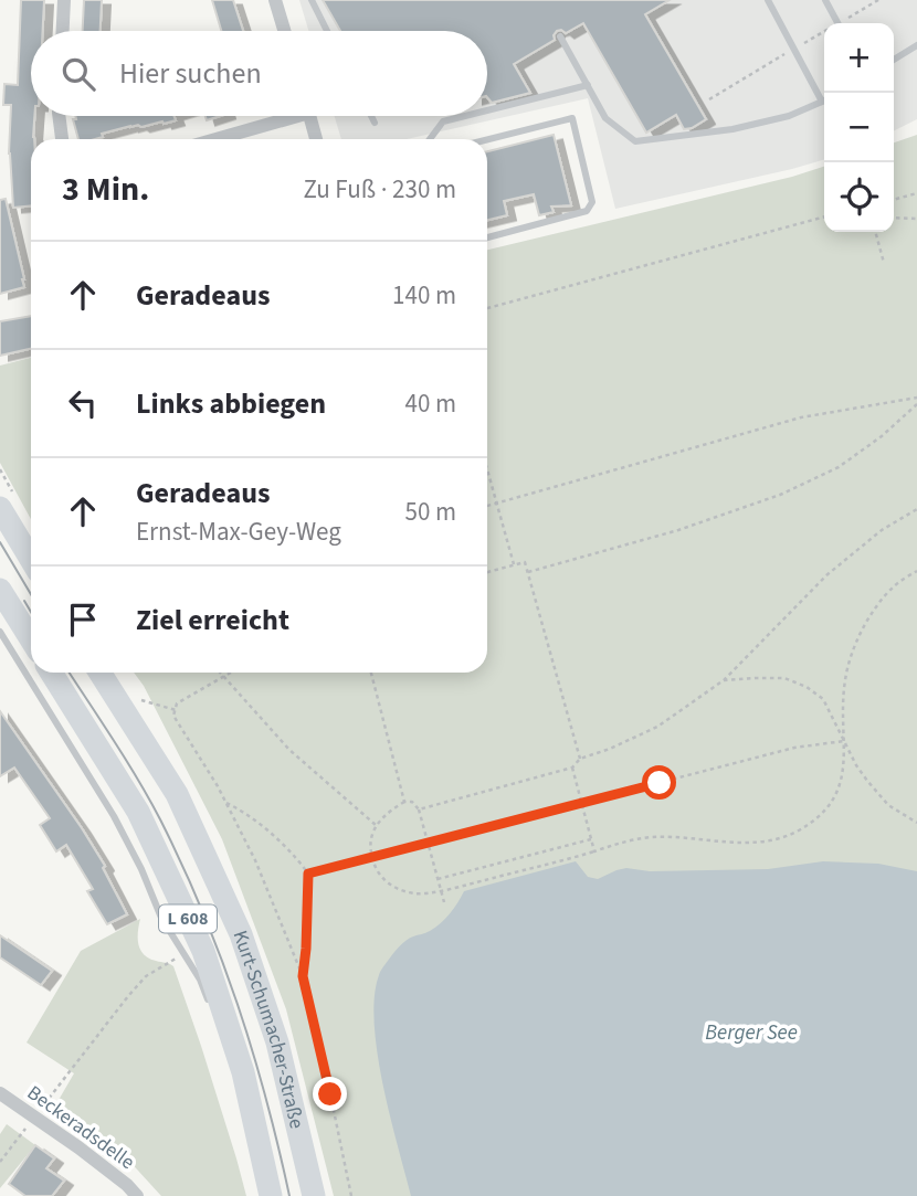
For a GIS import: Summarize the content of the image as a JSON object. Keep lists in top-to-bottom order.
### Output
{
  "streets": {
    "main road": ["L 608", "Kurt-Schumacher-Straße"],
    "street": ["Beckeradsdelle"]
  },
  "water": ["Berger See"],
  "page": {
    "map_buttons": ["+", "−"],
    "search": "Hier suchen",
    "heading": ["3 Min.", "Zu Fuß · 230 m"],
    "list": [
      ["Geradeaus", "140 m"],
      ["Links abbiegen", "40 m"],
      ["Geradeaus", "Ernst-Max-Gey-Weg", "50 m"],
      "Ziel erreicht"
    ]
  }
}
